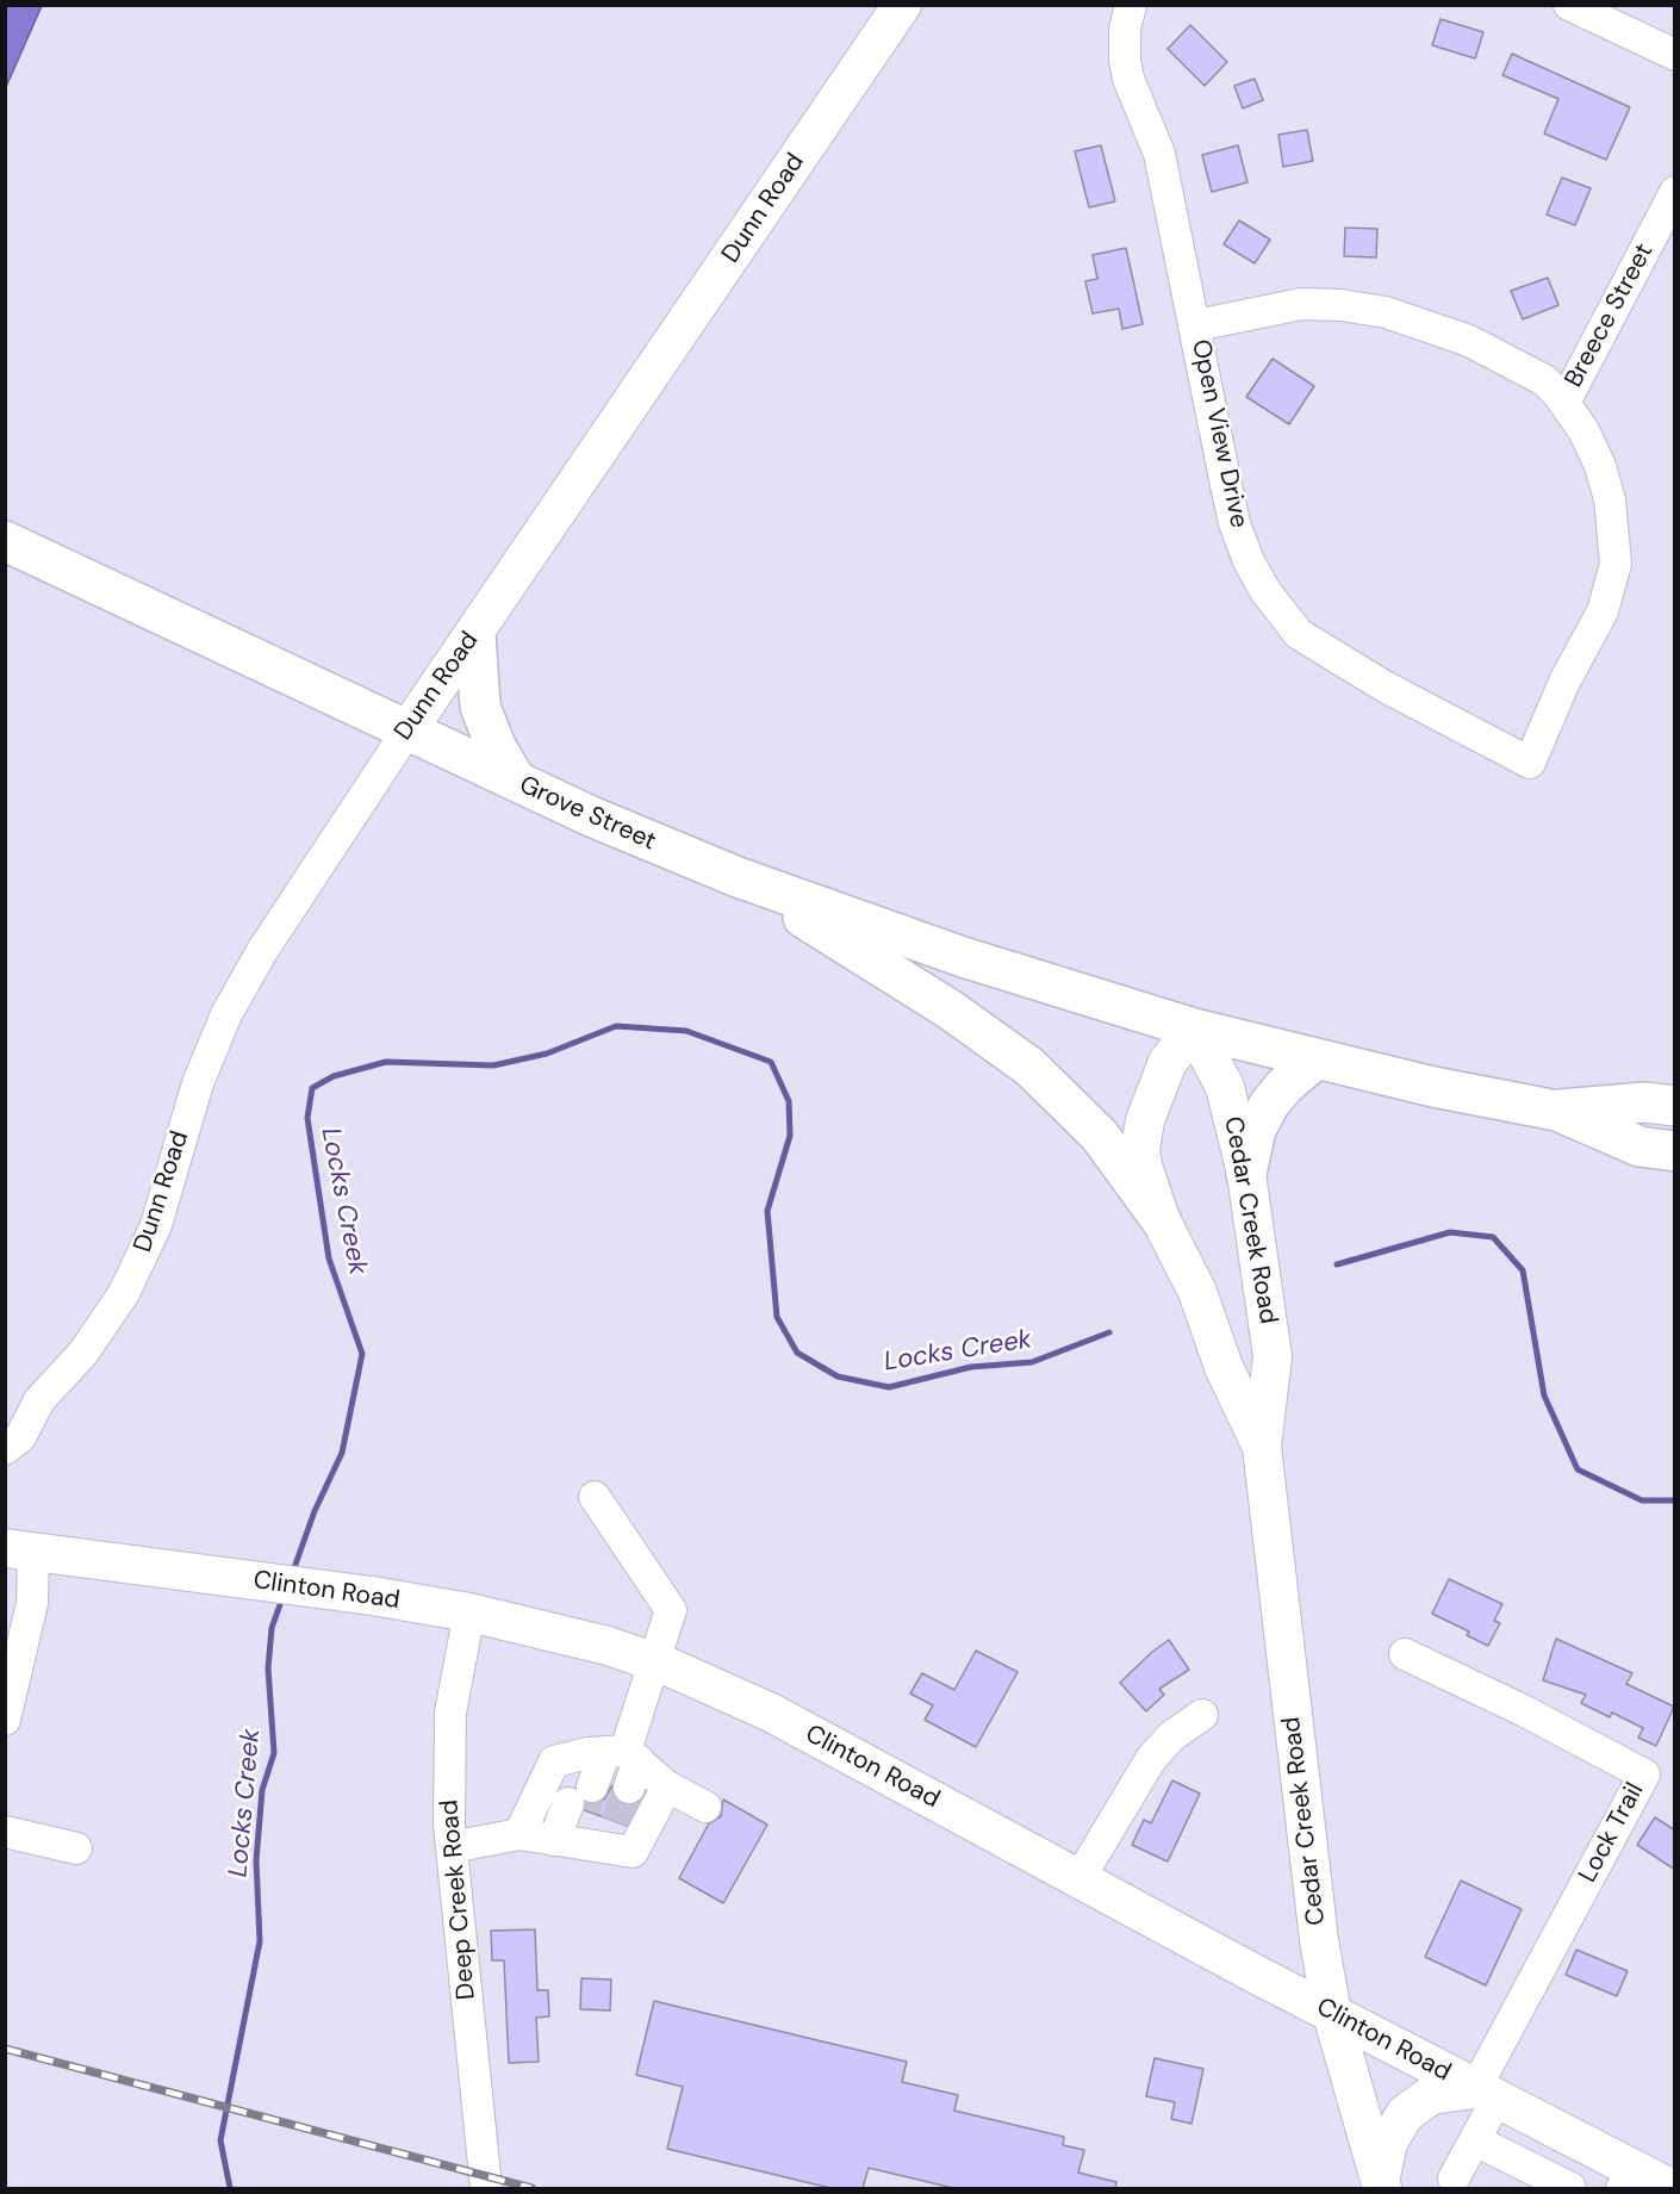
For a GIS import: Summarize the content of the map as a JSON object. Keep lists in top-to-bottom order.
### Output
{
  "streets": {
    "highway": ["Grove Street"],
    "main road": ["Dunn Road", "Cedar Creek Road", "Clinton Road"],
    "street": [
      "Breece Street",
      "Open View Drive",
      "Lock Trail",
      "Deep Creek Road"
    ]
  },
  "crossings": [
    ["Dunn Road", "Grove Street"],
    ["Breece Street", "Open View Drive"],
    ["Grove Street", "Cedar Creek Road"],
    ["Cedar Creek Road", "Clinton Road"],
    ["Clinton Road", "Lock Trail"],
    ["Clinton Road", "Deep Creek Road"]
  ],
  "water": ["Locks Creek"]
}
